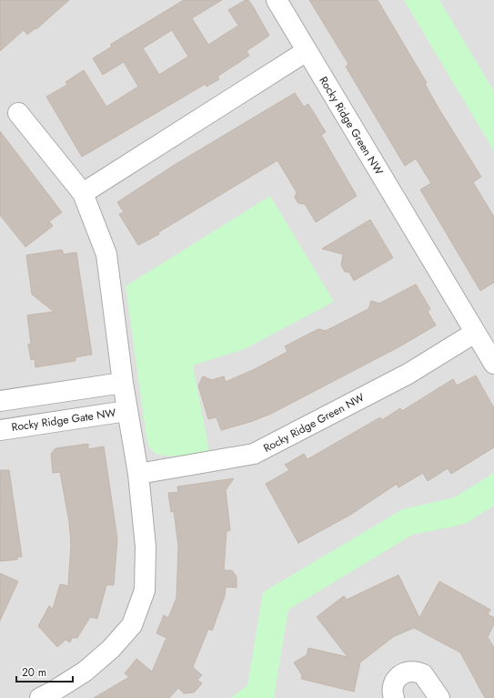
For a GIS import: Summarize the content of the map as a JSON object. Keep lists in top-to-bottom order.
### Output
{
  "streets": {
    "street": ["Rocky Ridge Green NW", "Rocky Ridge Gate NW"]
  },
  "scale_bar": "20 m"
}
